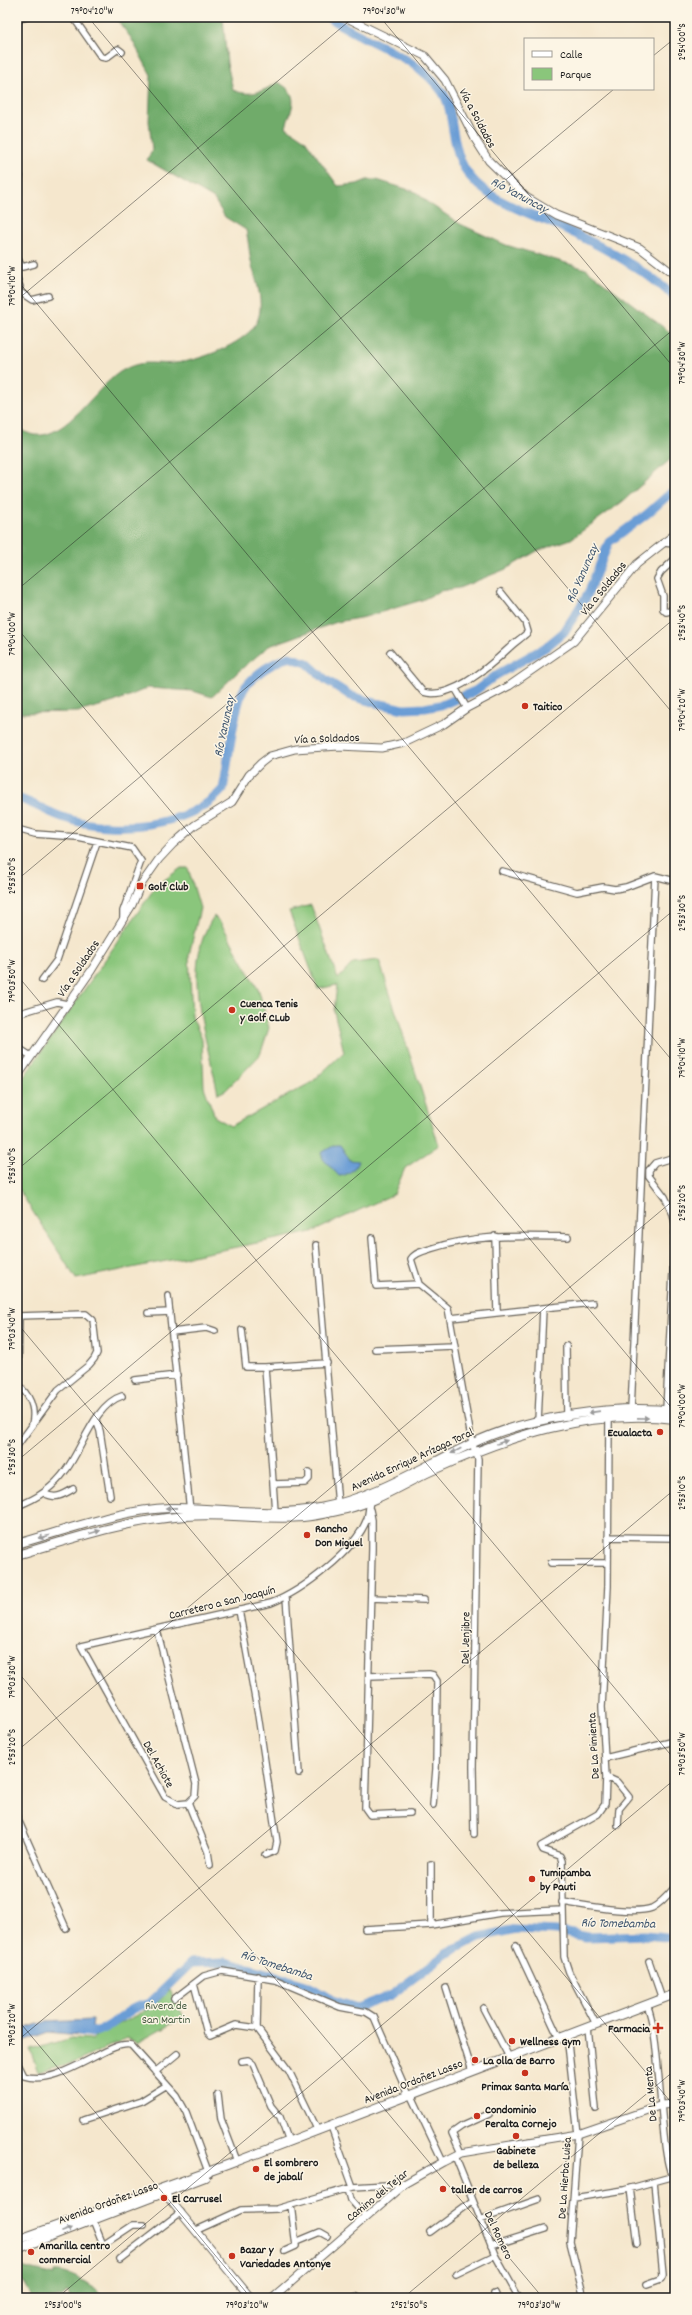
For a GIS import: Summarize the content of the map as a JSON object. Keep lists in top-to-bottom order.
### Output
{
  "streets": {
    "main road": ["Avenida Enrique Arízaga Toral", "Avenida Ordoñez Lasso"],
    "street": [
      "Vía a Soldados",
      "Carretero a San Joaquín",
      "Del Jenjibre",
      "De La Pimienta",
      "Del Achiote",
      "De La Menta",
      "De La Hierba Luisa",
      "Camino del Tejar",
      "Del Romero"
    ]
  },
  "crossings": [
    ["Avenida Enrique Arízaga Toral", "Del Jenjibre"],
    ["Avenida Enrique Arízaga Toral", "De La Pimienta"],
    ["Carretero a San Joaquín", "Del Achiote"],
    ["De La Pimienta", "Avenida Ordoñez Lasso"],
    ["Avenida Ordoñez Lasso", "De La Menta"],
    ["Avenida Ordoñez Lasso", "De La Hierba Luisa"],
    ["De La Menta", "Camino del Tejar"],
    ["De La Hierba Luisa", "Camino del Tejar"],
    ["Camino del Tejar", "Del Romero"]
  ],
  "water": ["Río Yanuncay", "Río Tomebamba"],
  "parks": ["Rivera de San Martin"],
  "places": {
    "other": [
      "Taitico",
      "Cuenca Tenis y Golf CLub",
      "Ecualacta",
      "Rancho Don Miguel",
      "Tumipamba by Pauti",
      "Wellness Gym",
      "La olla de Barro",
      "Primax Santa María",
      "Condominio Peralta Cornejo",
      "Gabinete de belleza",
      "El sombrero de jabalí",
      "taller de carros",
      "El Carrusel",
      "Amarilla centro commercial",
      "Bazar y Variedades Antonye"
    ],
    "transit": ["Golf Club"],
    "health": ["Farmacia"]
  },
  "legend": ["Calle", "Parque"],
  "coordinates": [
    "79°04'20\"W",
    "79°04'30\"W",
    "2°54'00\"S",
    "79°04'10\"W",
    "2°53'40\"S",
    "79°04'00\"W",
    "2°53'50\"S",
    "2°53'30\"S",
    "79°03'50\"W",
    "2°53'20\"S",
    "79°03'40\"W",
    "2°53'10\"S",
    "79°03'30\"W",
    "79°03'20\"W",
    "2°53'00\"S",
    "2°52'50\"S"
  ]
}
